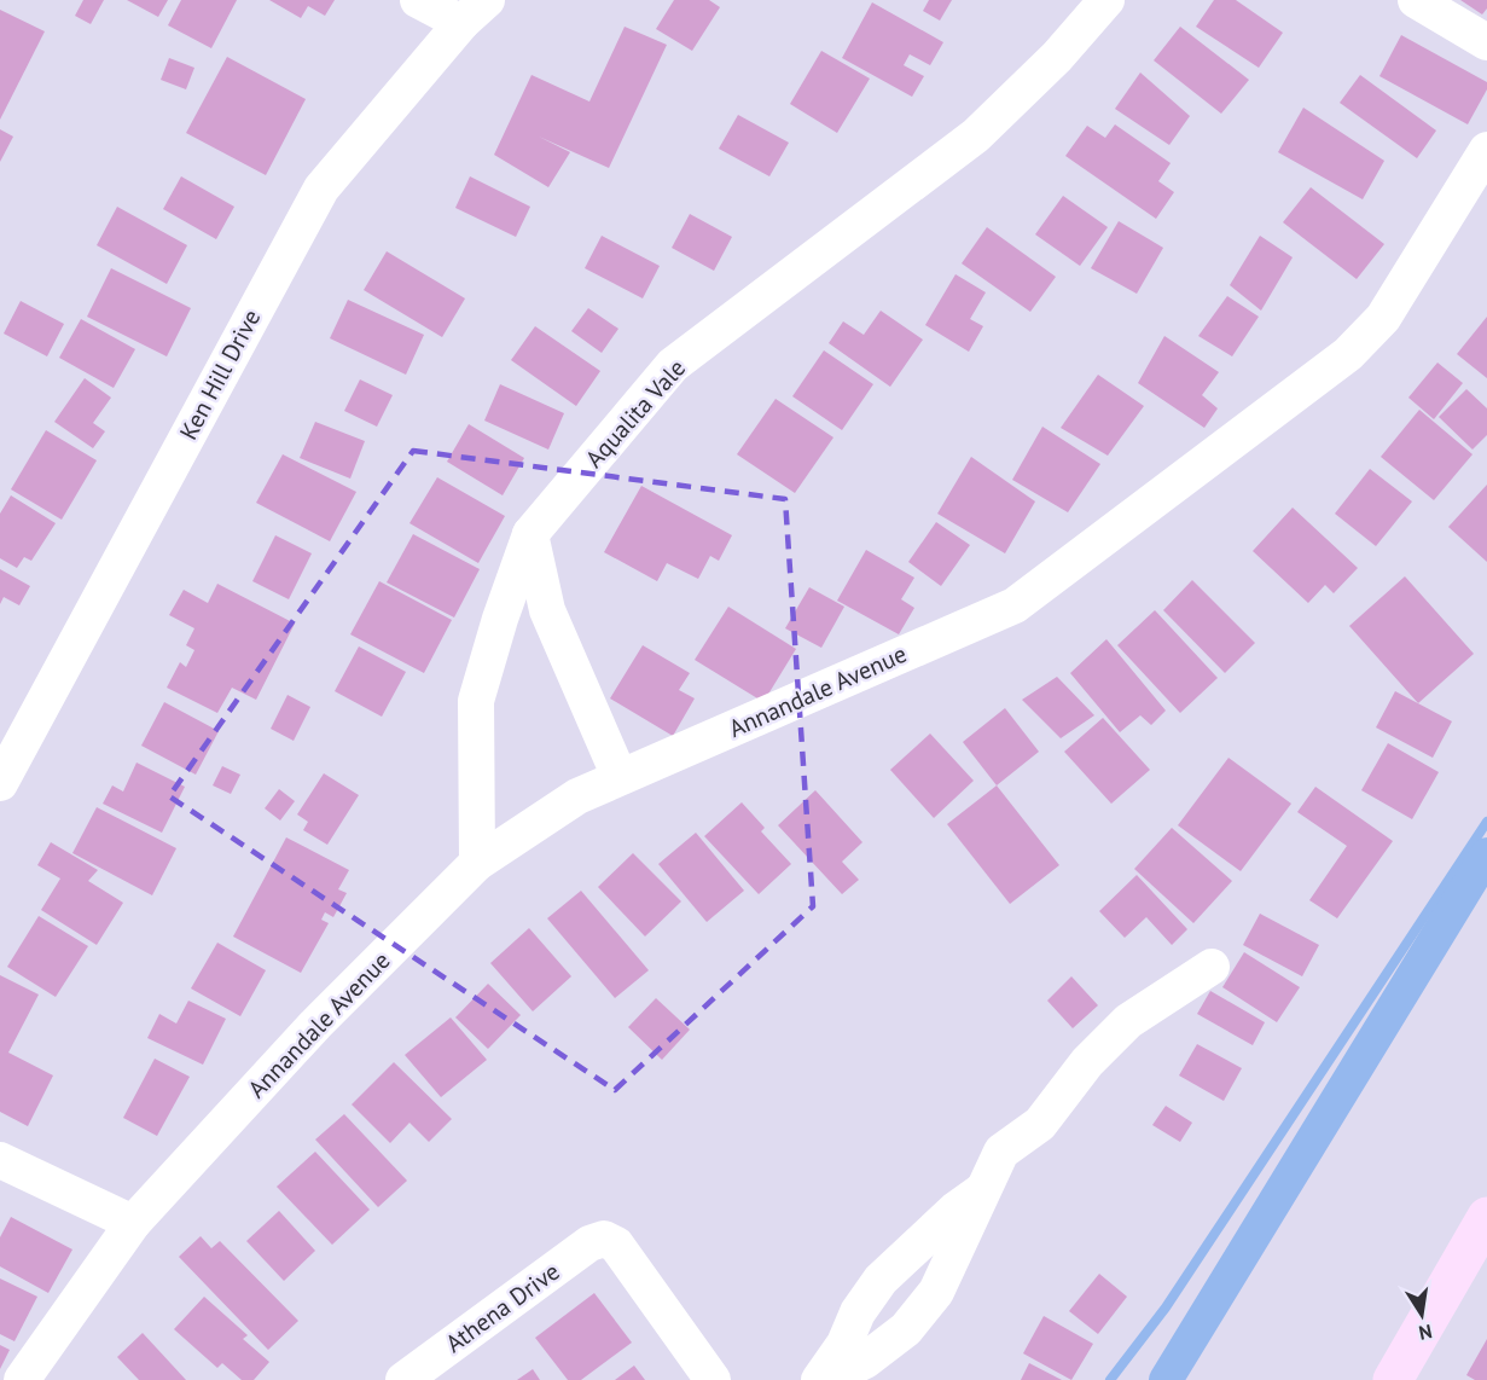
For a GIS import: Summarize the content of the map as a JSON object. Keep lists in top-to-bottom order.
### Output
{
  "streets": {
    "street": [
      "Ken Hill Drive",
      "Aqualita Vale",
      "Annandale Avenue",
      "Athena Drive"
    ]
  },
  "crossings": [
    ["Aqualita Vale", "Annandale Avenue"]
  ],
  "north": "bottom"
}
